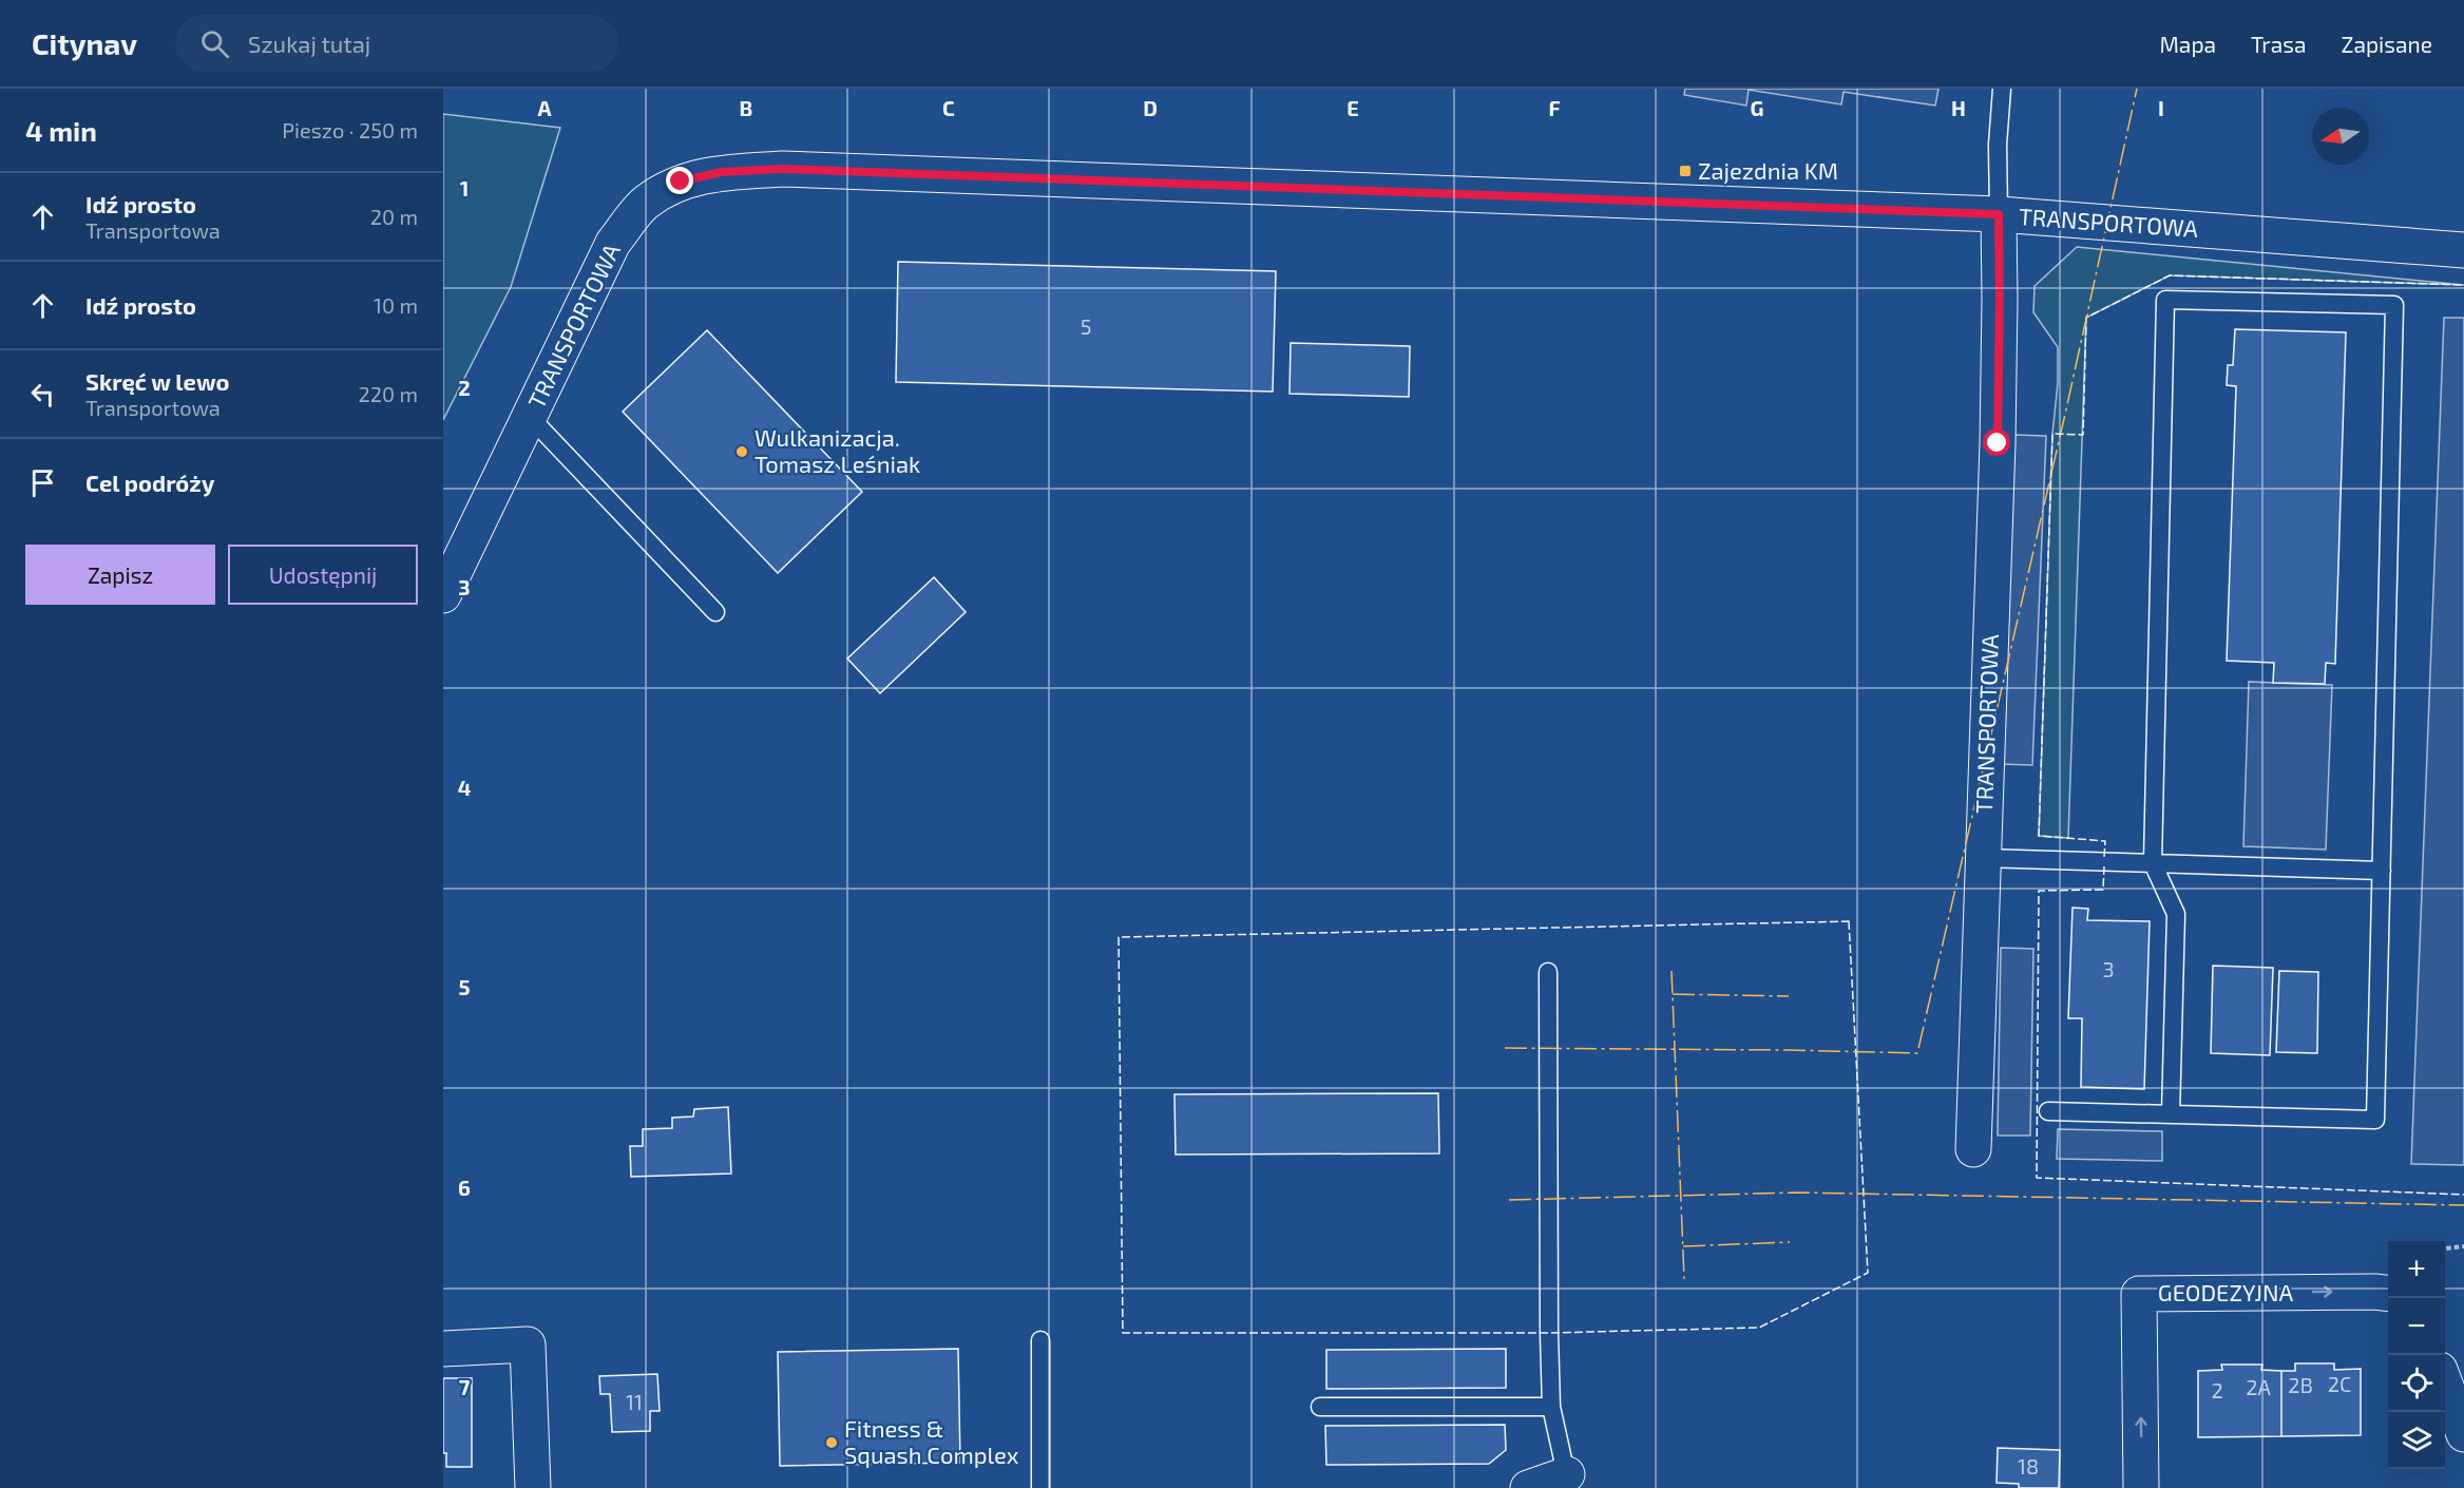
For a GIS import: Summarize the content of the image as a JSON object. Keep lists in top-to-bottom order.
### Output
{
  "streets": {
    "street": ["TRANSPORTOWA", "GEODEZYJNA"]
  },
  "places": {
    "transit": ["Zajezdnia KM"],
    "other": ["Wulkanizacja. Tomasz Leśniak", "Fitness & Squash Complex"]
  },
  "house_numbers": [
    "5",
    "3",
    "2C",
    "2B",
    "2A",
    "2",
    "11",
    "18"
  ],
  "north": "left",
  "page": {
    "header": "Citynav",
    "search": "Szukaj tutaj",
    "nav": ["Mapa", "Trasa", "Zapisane"],
    "heading": ["4 min", "Pieszo · 250 m"],
    "list": [
      ["Idź prosto", "Transportowa", "20 m"],
      ["Idź prosto", "10 m"],
      ["Skręć w lewo", "Transportowa", "220 m"],
      "Cel podróży"
    ],
    "buttons": ["Zapisz", "Udostępnij"],
    "map_buttons": ["+", "−"]
  },
  "grid": {
    "columns": [
      "A",
      "B",
      "C",
      "D",
      "E",
      "F",
      "G",
      "H",
      "I"
    ],
    "rows": [
      "1",
      "2",
      "3",
      "4",
      "5",
      "6",
      "7"
    ]
  }
}
